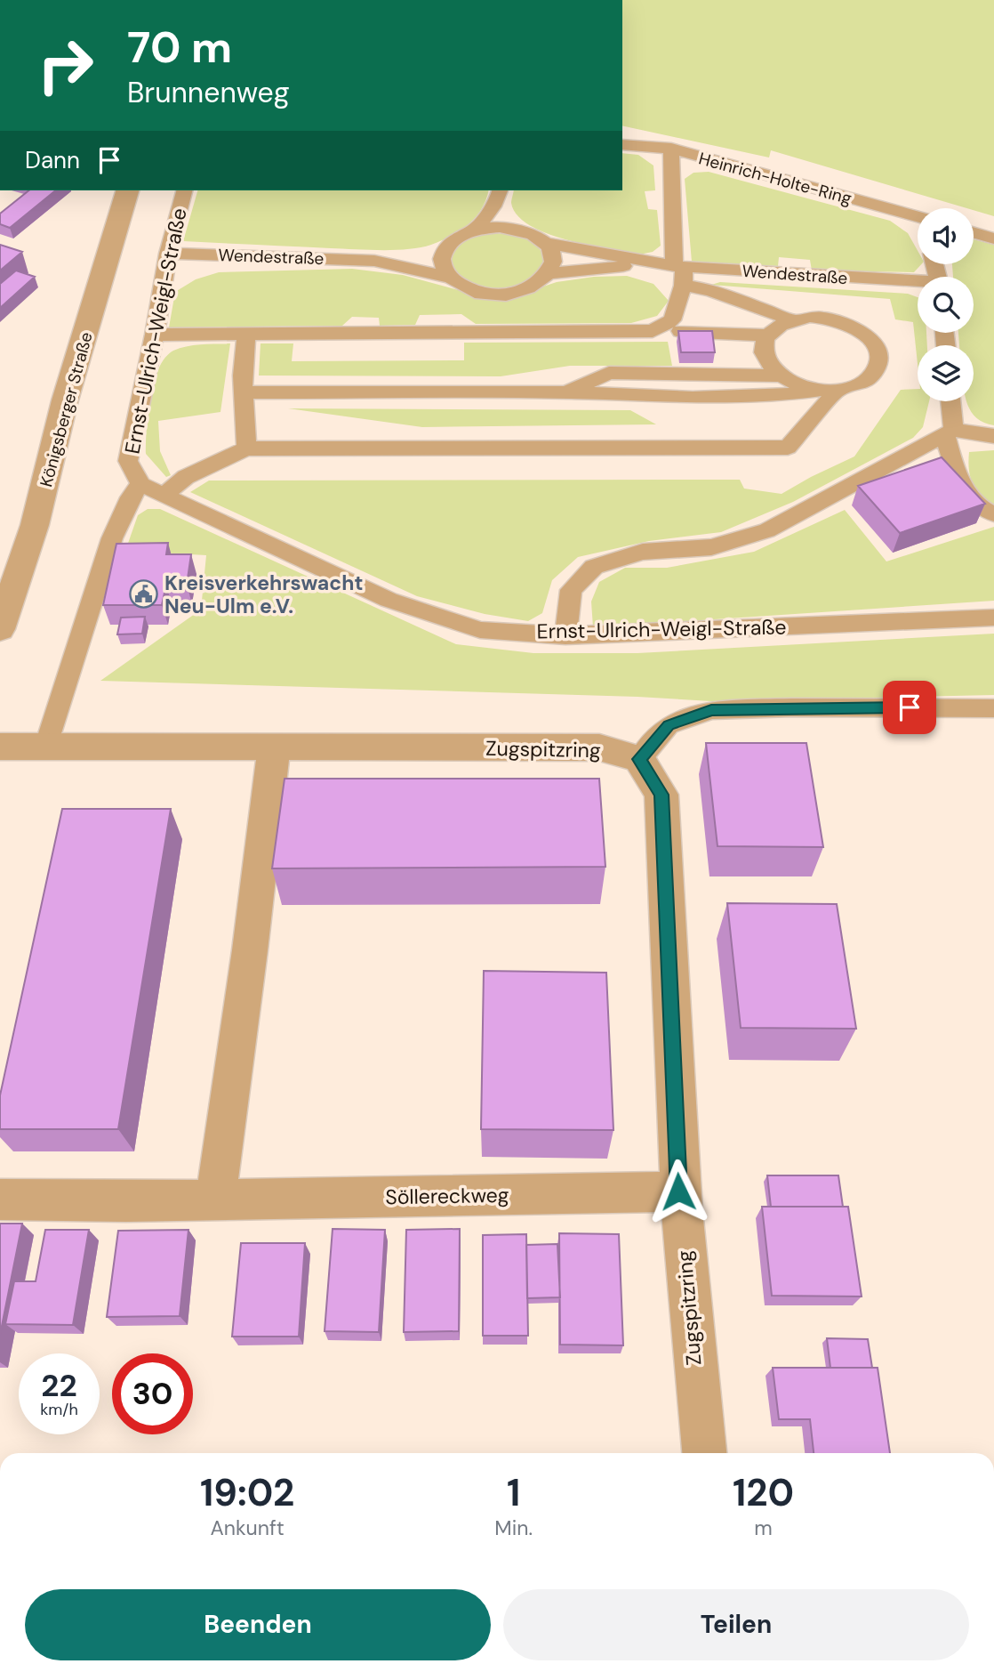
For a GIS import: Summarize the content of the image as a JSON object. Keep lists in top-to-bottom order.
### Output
{
  "streets": {
    "street": ["Königsberger Straße", "Zugspitzring", "Söllereckweg"],
    "lane": ["Heinrich-Holte-Ring", "Wendestraße", "Ernst-Ulrich-Weigl-Straße"]
  },
  "crossings": [
    ["Wendestraße", "Ernst-Ulrich-Weigl-Straße"],
    ["Zugspitzring", "Söllereckweg"]
  ],
  "places": {
    "public building": ["Kreisverkehrswacht Neu-Ulm e.V."]
  },
  "page": {
    "turn": ["70 m", "Brunnenweg"],
    "then": "Dann",
    "speed": "22 km/h",
    "limit": "30",
    "eta": [
      "19:02",
      "Ankunft",
      "1",
      "Min.",
      "120",
      "m"
    ],
    "buttons": ["Beenden", "Teilen"]
  }
}
